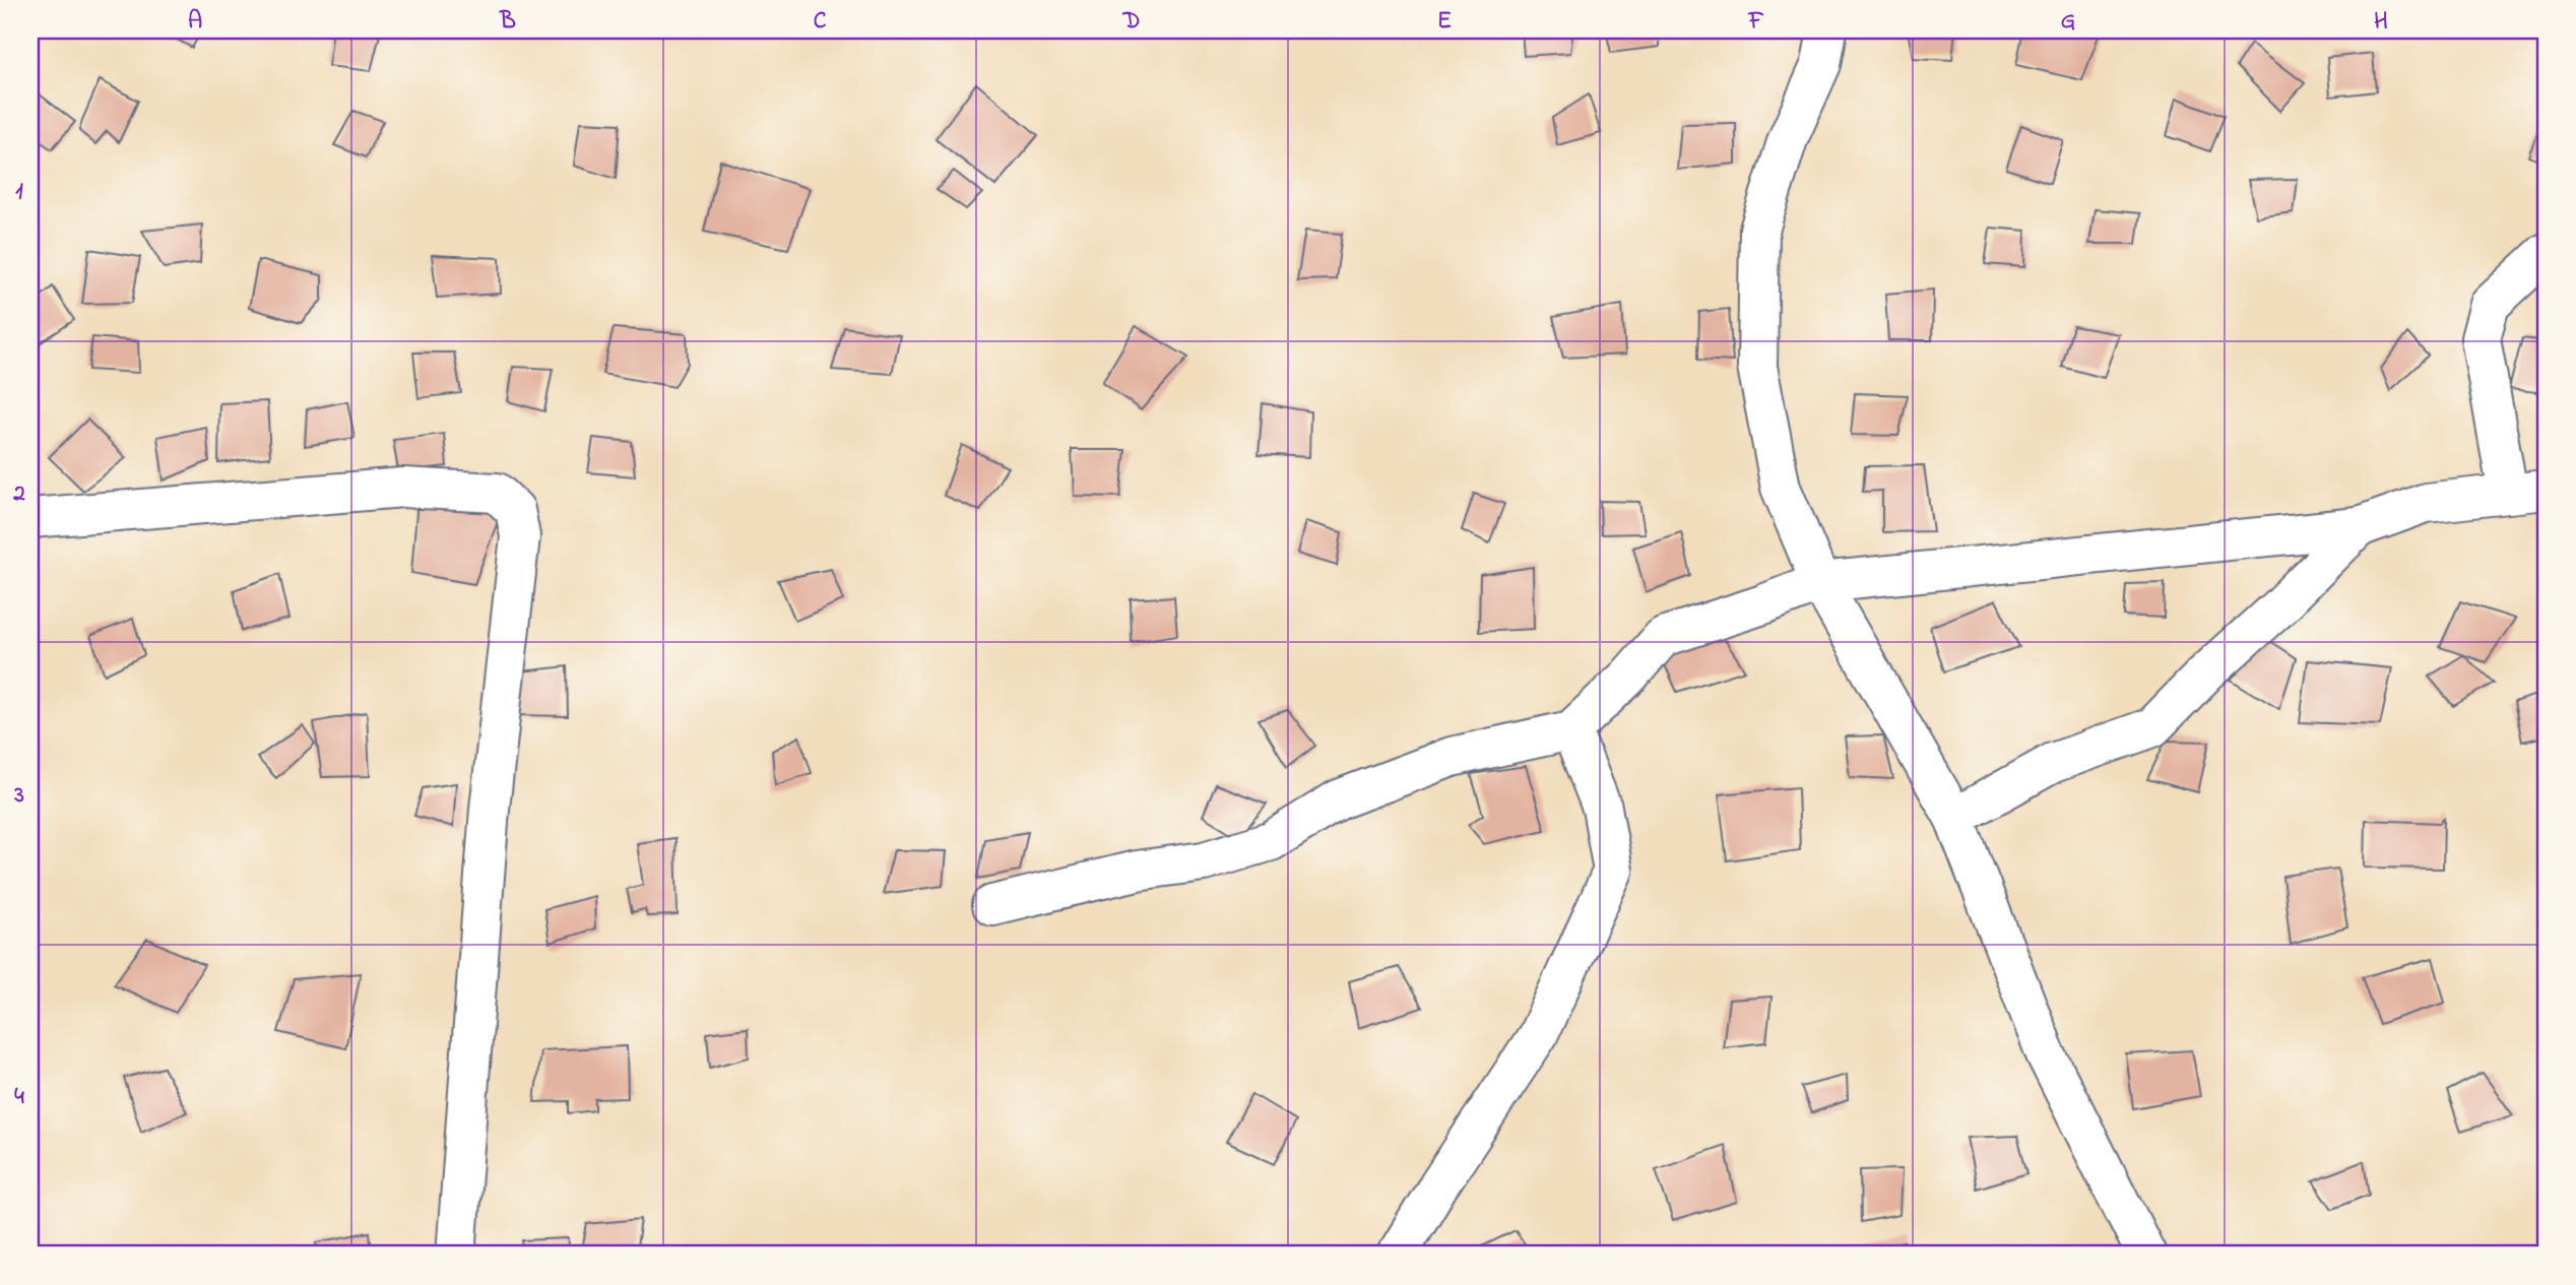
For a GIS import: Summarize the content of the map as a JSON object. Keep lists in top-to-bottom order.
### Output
{
  "grid": {
    "columns": [
      "A",
      "B",
      "C",
      "D",
      "E",
      "F",
      "G",
      "H"
    ],
    "rows": [
      "1",
      "2",
      "3",
      "4"
    ]
  }
}
